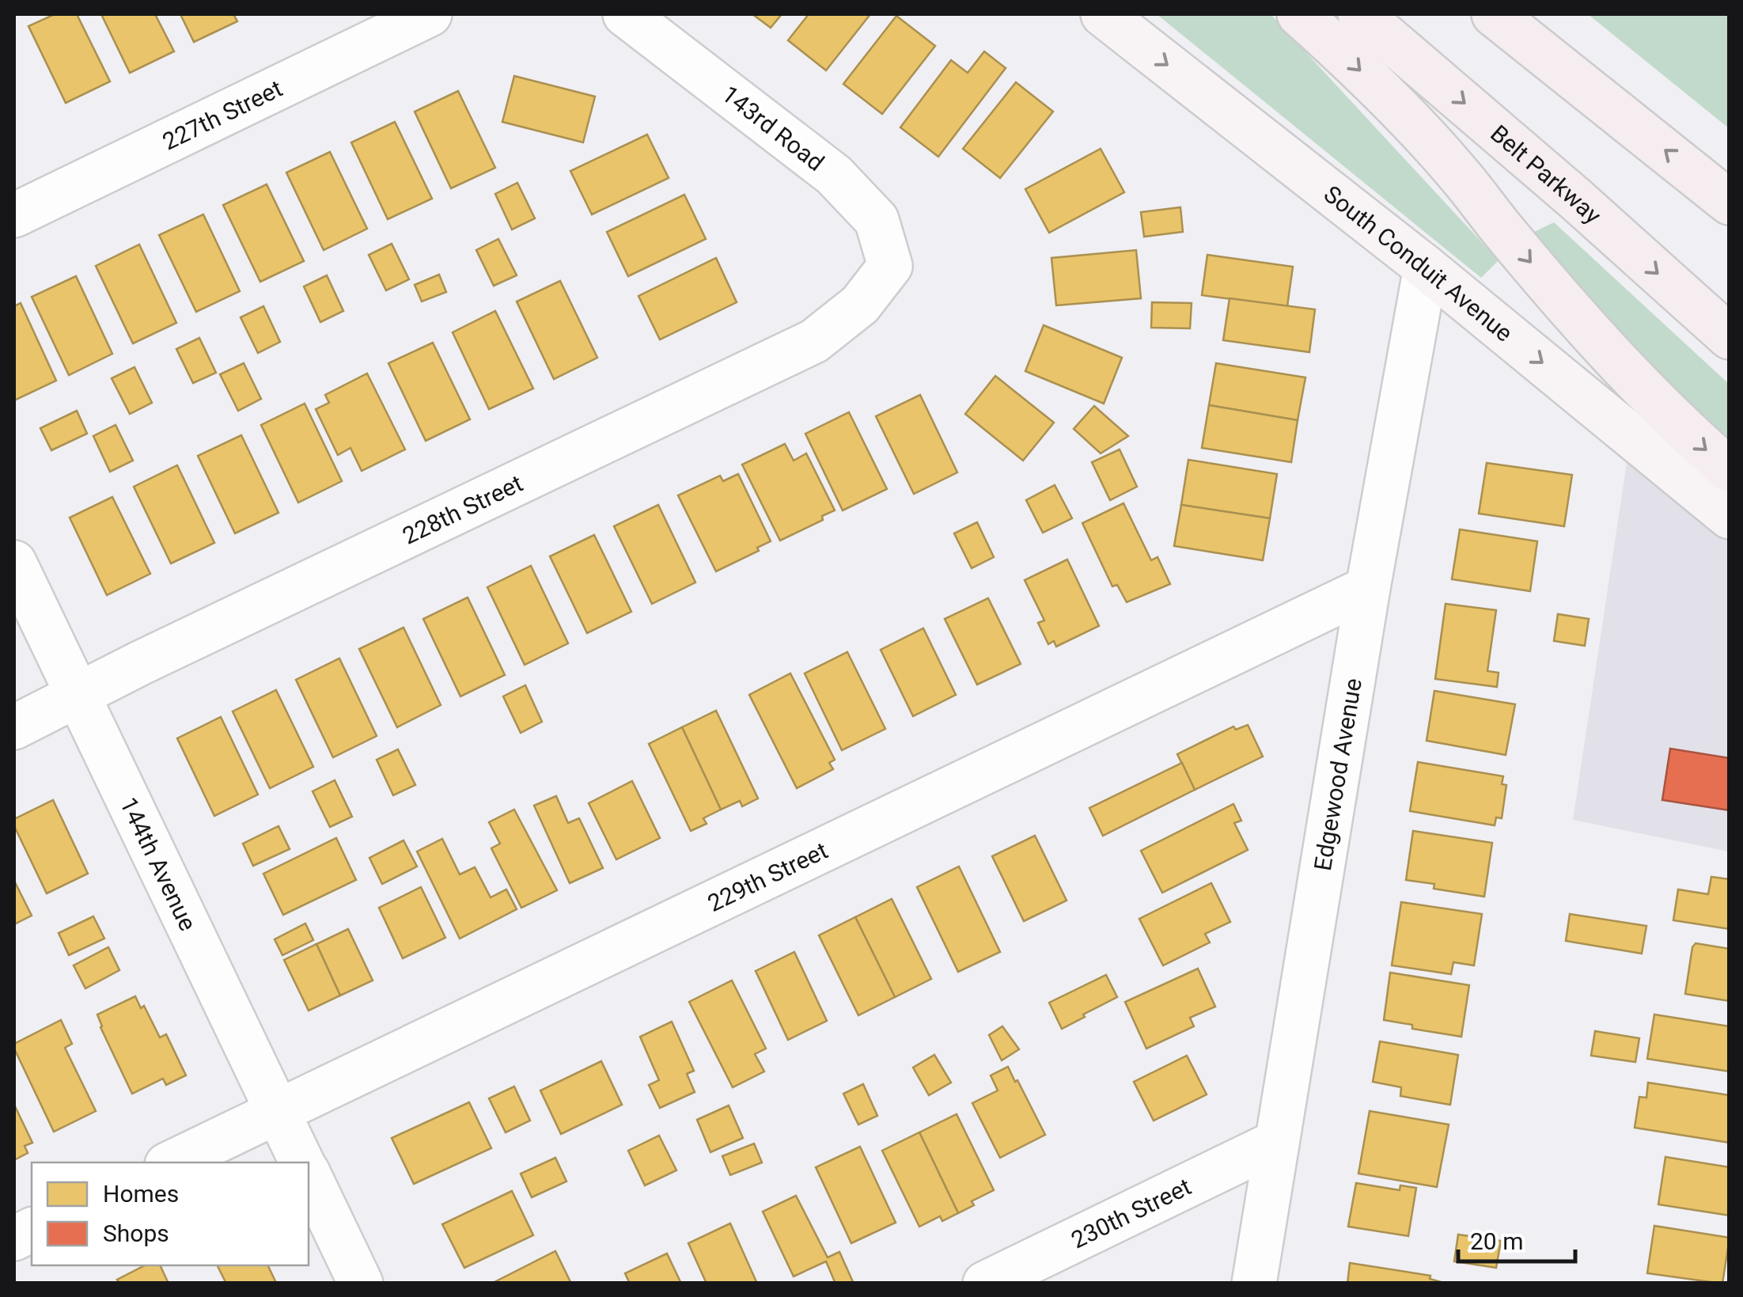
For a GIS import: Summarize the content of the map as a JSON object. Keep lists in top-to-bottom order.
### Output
{
  "streets": {
    "highway": ["Belt Parkway"],
    "main road": ["South Conduit Avenue"],
    "street": [
      "227th Street",
      "143rd Road",
      "228th Street",
      "Edgewood Avenue",
      "144th Avenue",
      "229th Street",
      "230th Street"
    ]
  },
  "crossings": [
    ["143rd Road", "228th Street"],
    ["South Conduit Avenue", "Edgewood Avenue"],
    ["228th Street", "144th Avenue"],
    ["Edgewood Avenue", "229th Street"],
    ["Edgewood Avenue", "230th Street"],
    ["144th Avenue", "229th Street"]
  ],
  "one_way": ["South Conduit Avenue"],
  "legend": ["Homes", "Shops"],
  "scale_bar": "20 m"
}
